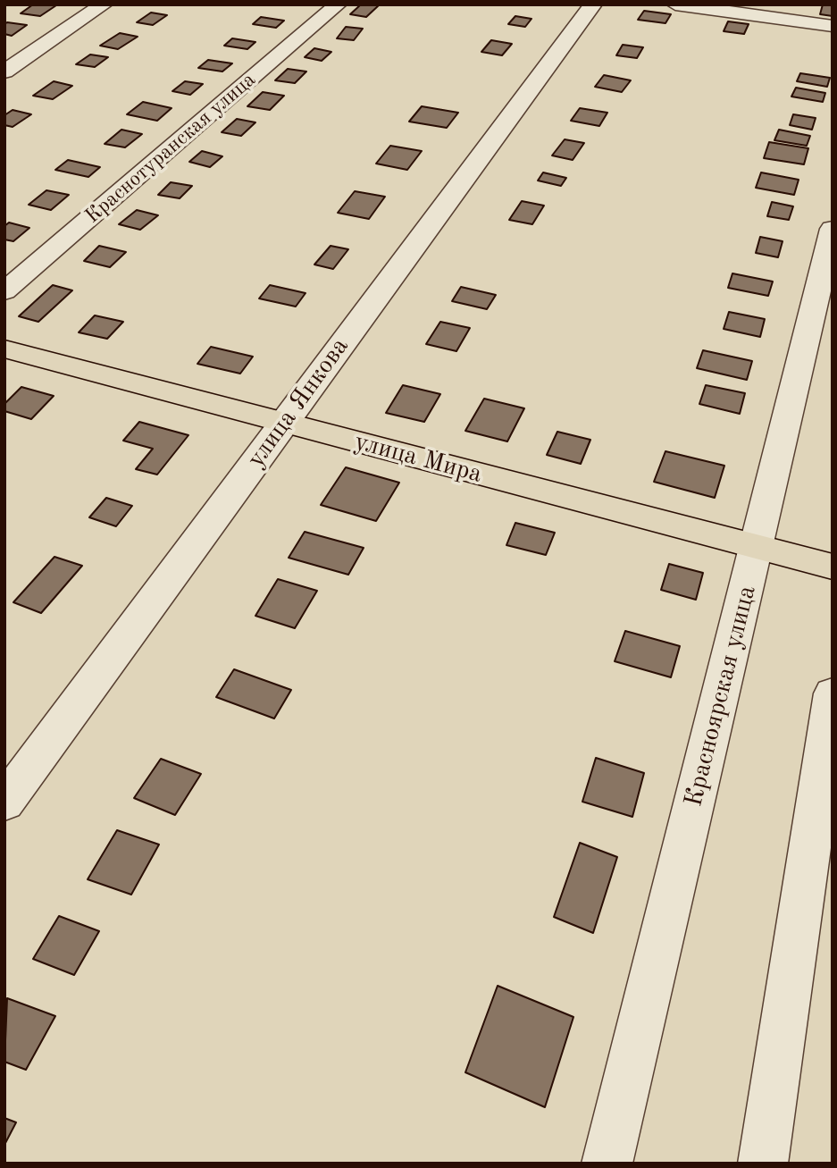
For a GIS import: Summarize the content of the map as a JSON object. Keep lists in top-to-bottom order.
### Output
{
  "streets": {
    "main road": ["улица Мира"],
    "street": ["Краснотуранская улица", "улица Янкова", "Красноярская улица"]
  },
  "crossings": [
    ["улица Янкова", "улица Мира"],
    ["улица Мира", "Красноярская улица"]
  ]
}
